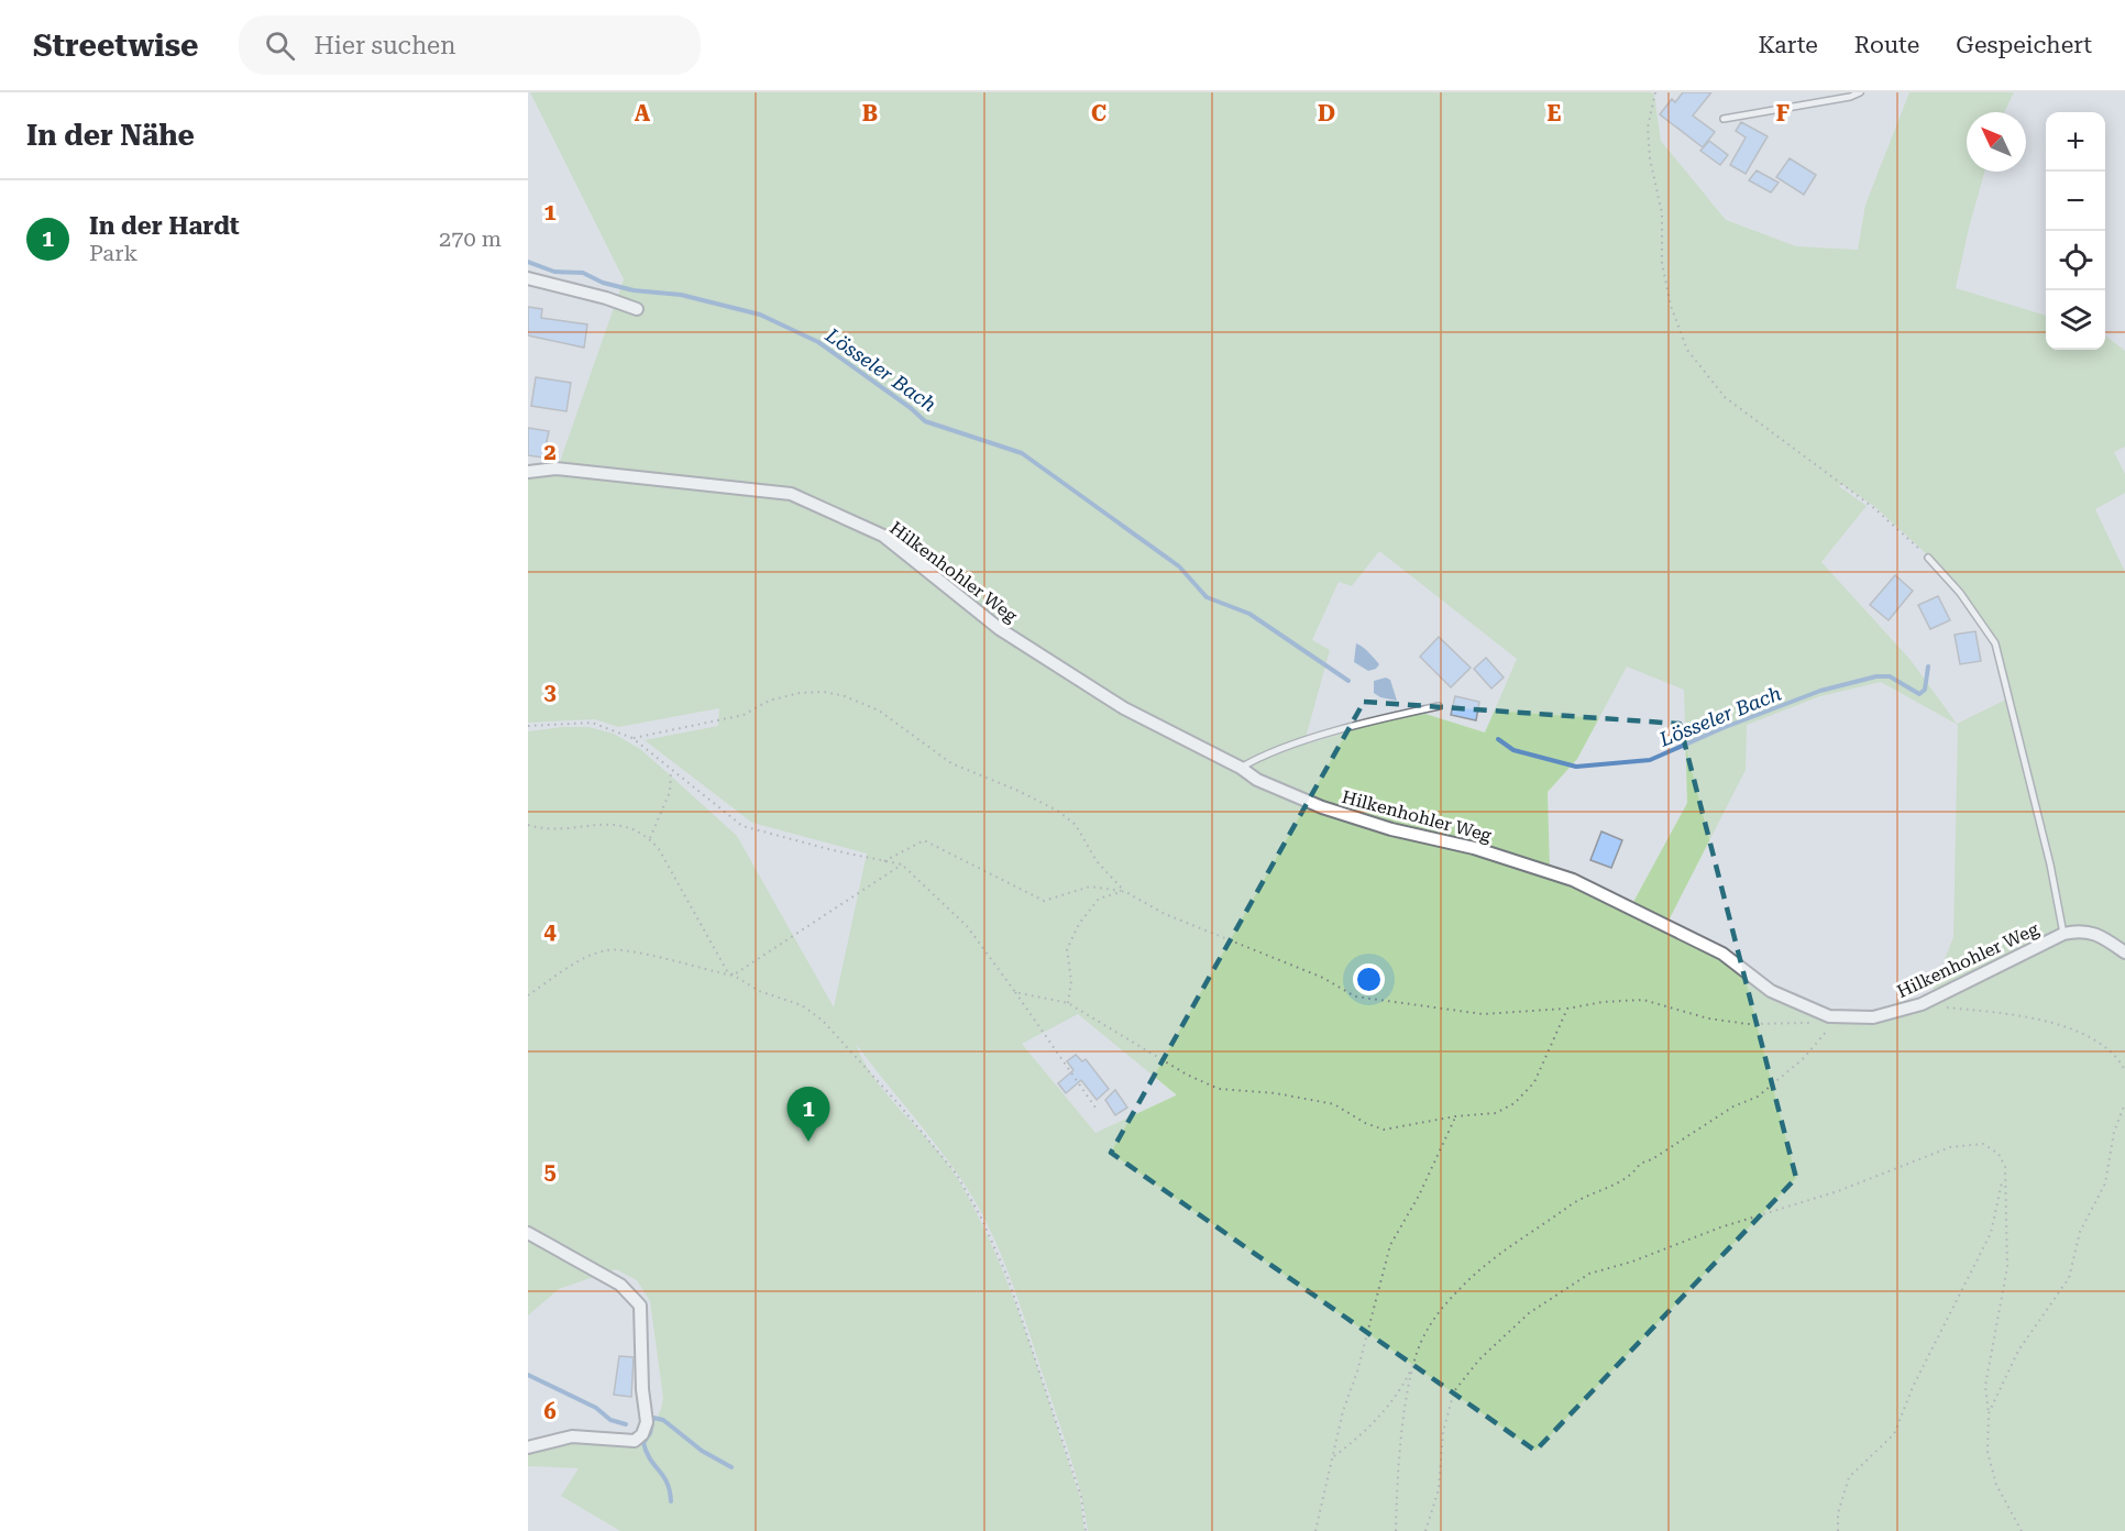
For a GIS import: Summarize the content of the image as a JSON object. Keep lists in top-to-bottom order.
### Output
{
  "streets": {
    "street": ["Hilkenhohler Weg"]
  },
  "water": ["Lösseler Bach"],
  "north": "top left",
  "page": {
    "header": "Streetwise",
    "search": "Hier suchen",
    "nav": ["Karte", "Route", "Gespeichert"],
    "heading": "In der Nähe",
    "map_buttons": ["+", "−"],
    "list": [
      {
        "mark": "1",
        "name": "In der Hardt",
        "note": "Park",
        "value": "270 m"
      }
    ],
    "pins": "1"
  },
  "grid": {
    "columns": [
      "A",
      "B",
      "C",
      "D",
      "E",
      "F"
    ],
    "rows": [
      "1",
      "2",
      "3",
      "4",
      "5",
      "6"
    ]
  }
}
